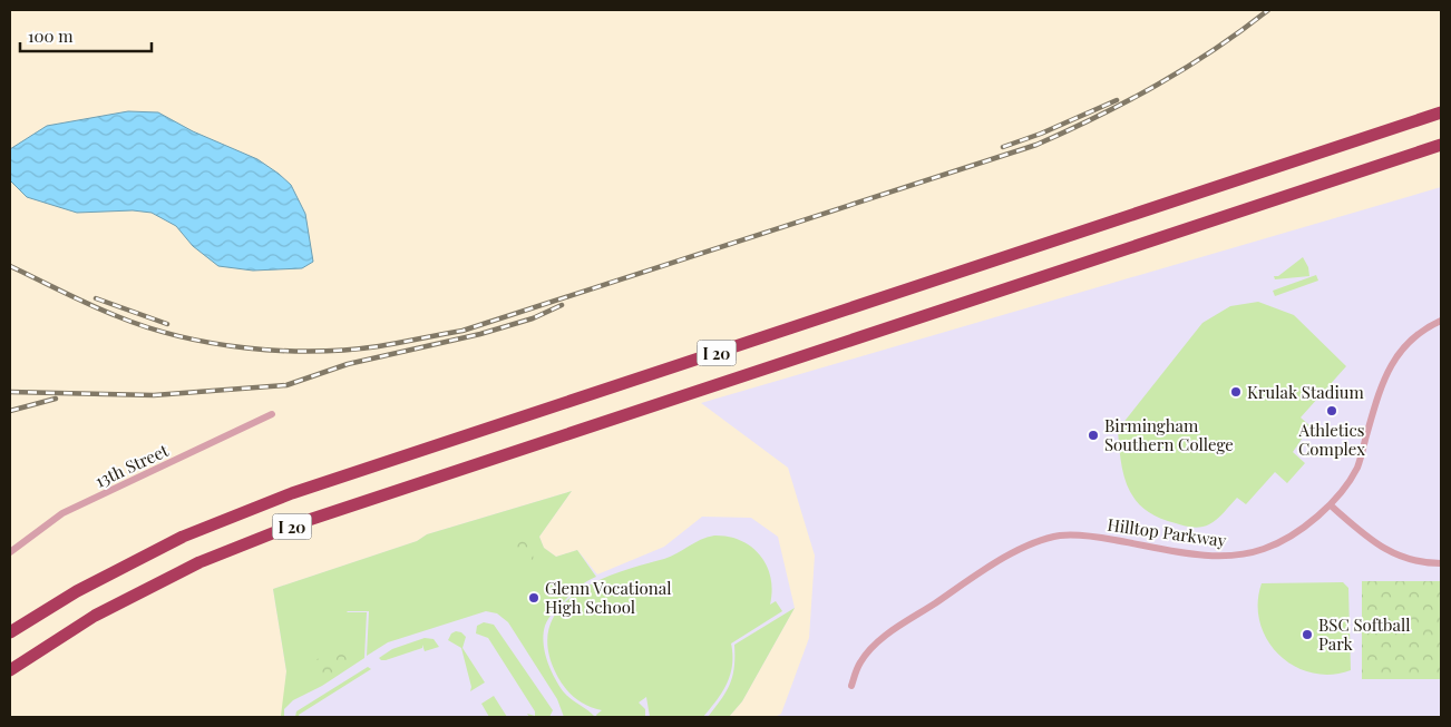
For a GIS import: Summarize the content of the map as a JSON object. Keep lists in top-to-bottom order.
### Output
{
  "streets": {
    "highway": ["I 20"],
    "street": ["13th Street", "Hilltop Parkway"]
  },
  "places": [
    "Krulak Stadium",
    "Athletics Complex",
    "Birmingham Southern College",
    "Glenn Vocational High School",
    "BSC Softball Park"
  ],
  "scale_bar": "100 m"
}
